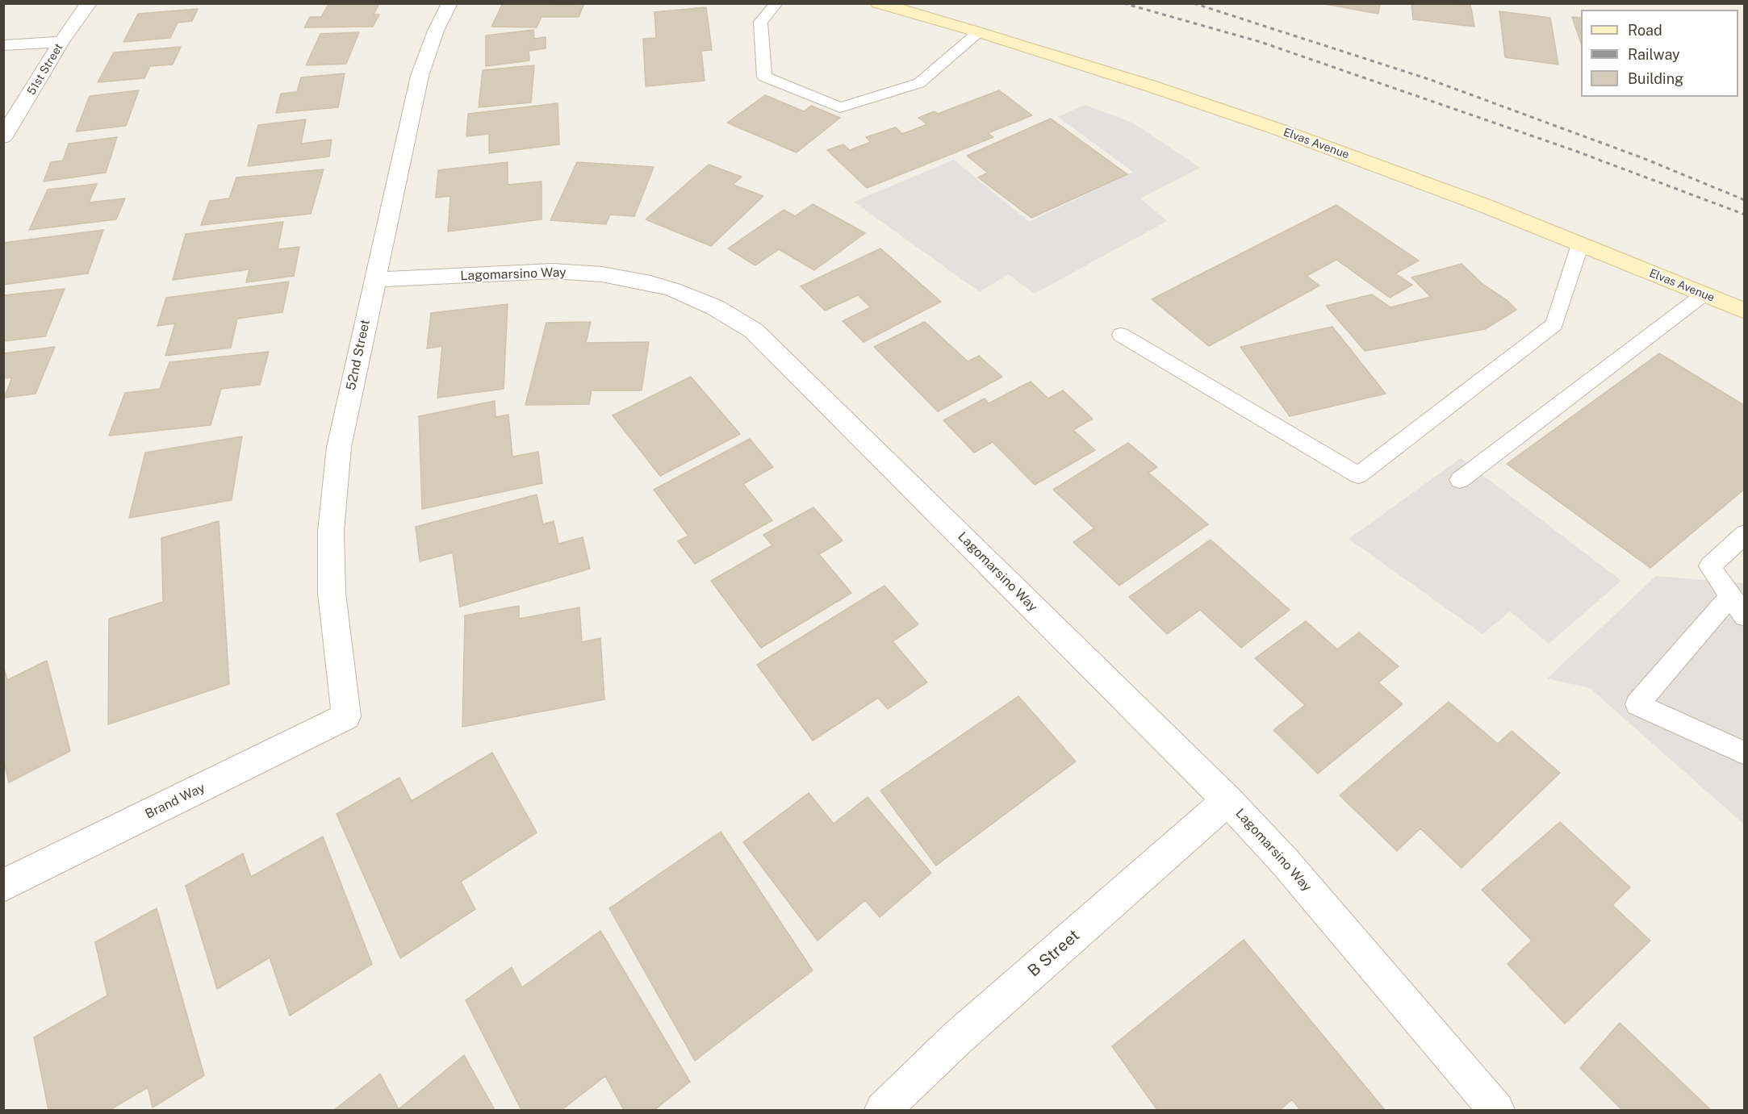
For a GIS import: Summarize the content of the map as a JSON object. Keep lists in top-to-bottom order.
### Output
{
  "streets": {
    "street": [
      "51st Street",
      "Elvas Avenue",
      "Lagomarsino Way",
      "52nd Street",
      "Brand Way",
      "B Street"
    ]
  },
  "crossings": [
    ["Lagomarsino Way", "52nd Street"],
    ["Lagomarsino Way", "B Street"],
    ["52nd Street", "Brand Way"]
  ],
  "legend": ["Road", "Railway", "Building"]
}
